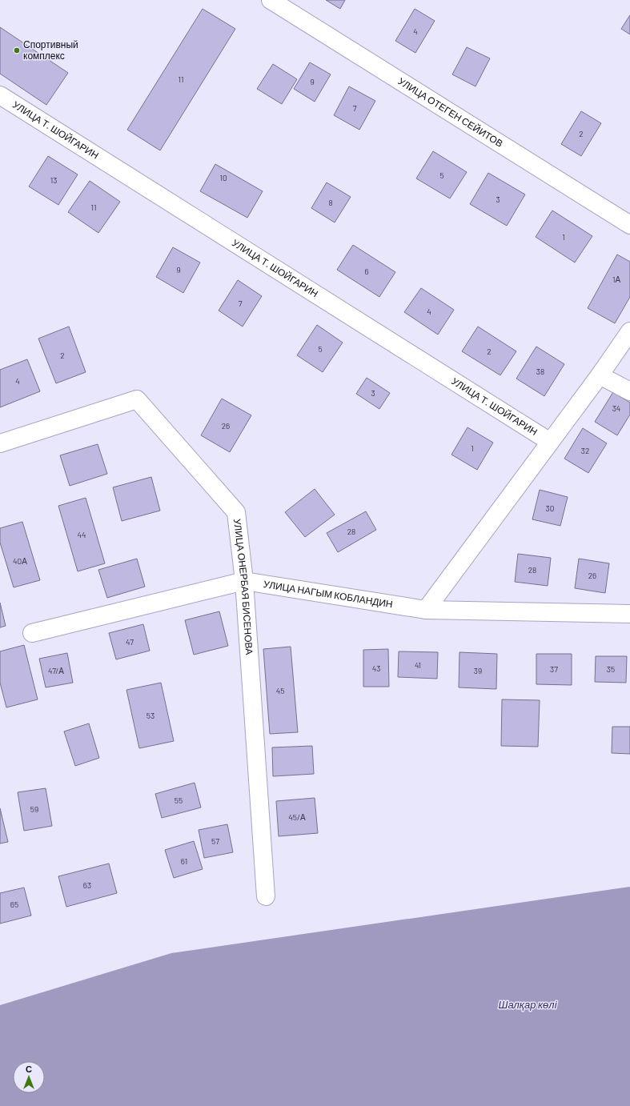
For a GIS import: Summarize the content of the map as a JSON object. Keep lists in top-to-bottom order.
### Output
{
  "streets": {
    "street": [
      "УЛИЦА ОТЕГЕН СЕЙИТОВ",
      "УЛИЦА Т. ШОЙГАРИН",
      "УЛИЦА ОНЕРБАЯ БИСЕНОВА",
      "УЛИЦА НАГЫМ КОБЛАНДИН"
    ]
  },
  "crossings": [
    ["УЛИЦА ОНЕРБАЯ БИСЕНОВА", "УЛИЦА НАГЫМ КОБЛАНДИН"]
  ],
  "water": ["Шалқар көлі"],
  "places": ["Спортивный комплекс"],
  "house_numbers": [
    "4",
    "11",
    "9",
    "7",
    "2",
    "5",
    "10",
    "13",
    "3",
    "8",
    "11",
    "1",
    "9",
    "6",
    "1А",
    "7",
    "4",
    "5",
    "2",
    "2",
    "38",
    "4",
    "3",
    "34",
    "26",
    "1",
    "32",
    "30",
    "28",
    "44",
    "40А",
    "28",
    "26",
    "47",
    "41",
    "43",
    "37",
    "35",
    "47/А",
    "39",
    "45",
    "53",
    "55",
    "59",
    "45/А",
    "57",
    "61",
    "63",
    "65"
  ],
  "north": "top"
}
